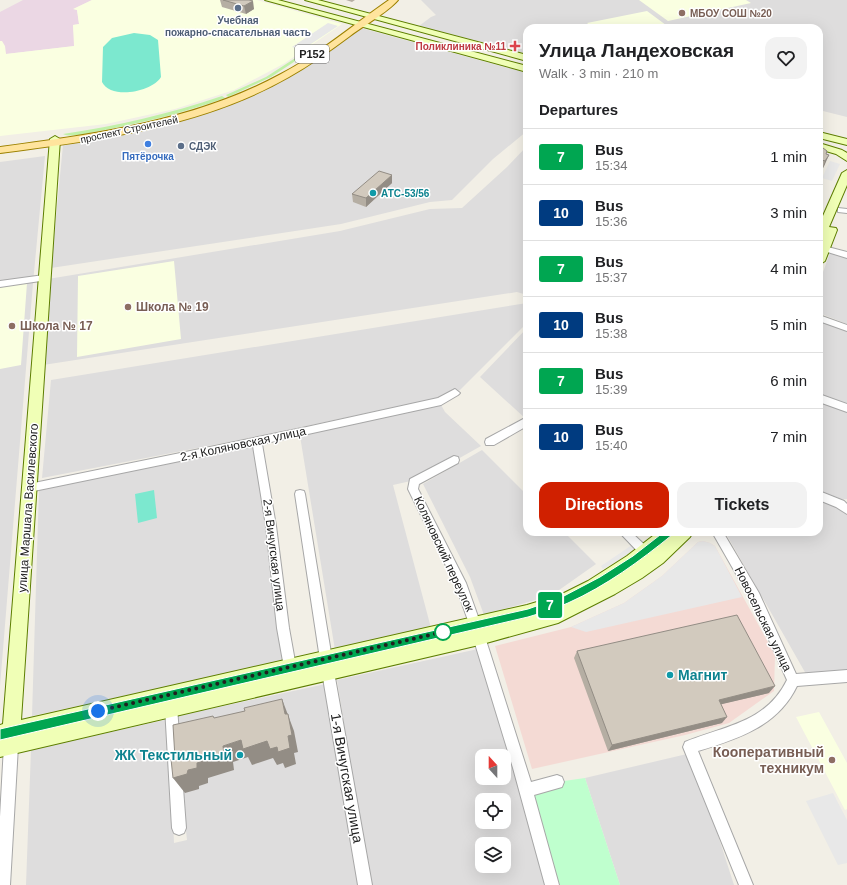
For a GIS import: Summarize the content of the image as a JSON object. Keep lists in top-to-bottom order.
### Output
{
  "streets": {
    "main road": ["Р152", "проспект Строителей", "улица Маршала Василевского"],
    "street": [
      "2-я Коляновская улица",
      "Коляновский переулок",
      "2-я Вичугская улица",
      "Новосельская улица",
      "1-я Вичугская улица"
    ]
  },
  "crossings": [
    ["проспект Строителей", "улица Маршала Василевского"],
    ["2-я Коляновская улица", "улица Маршала Василевского"],
    ["2-я Коляновская улица", "2-я Вичугская улица"]
  ],
  "places": {
    "other": [
      "Учебная пожарно-спасательная часть",
      "МБОУ СОШ №20",
      "Пятёрочка",
      "СДЭК",
      "АТС-53/56",
      "Школа № 19",
      "Школа № 17",
      "Магнит",
      "ЖК Текстильный",
      "Кооперативный техникум"
    ],
    "health": ["Поликлиника №11"]
  },
  "lines": ["bus line 7"],
  "north": "top",
  "page": {
    "on_map": "7",
    "heading": [
      ["Улица Ландеховская", "Walk · 3 min · 210 m"],
      "Departures"
    ],
    "list": [
      {
        "mark": "7",
        "name": "Bus",
        "note": "15:34",
        "value": "1 min"
      },
      {
        "mark": "10",
        "name": "Bus",
        "note": "15:36",
        "value": "3 min"
      },
      {
        "mark": "7",
        "name": "Bus",
        "note": "15:37",
        "value": "4 min"
      },
      {
        "mark": "10",
        "name": "Bus",
        "note": "15:38",
        "value": "5 min"
      },
      {
        "mark": "7",
        "name": "Bus",
        "note": "15:39",
        "value": "6 min"
      },
      {
        "mark": "10",
        "name": "Bus",
        "note": "15:40",
        "value": "7 min"
      }
    ],
    "buttons": ["Directions", "Tickets"]
  }
}
